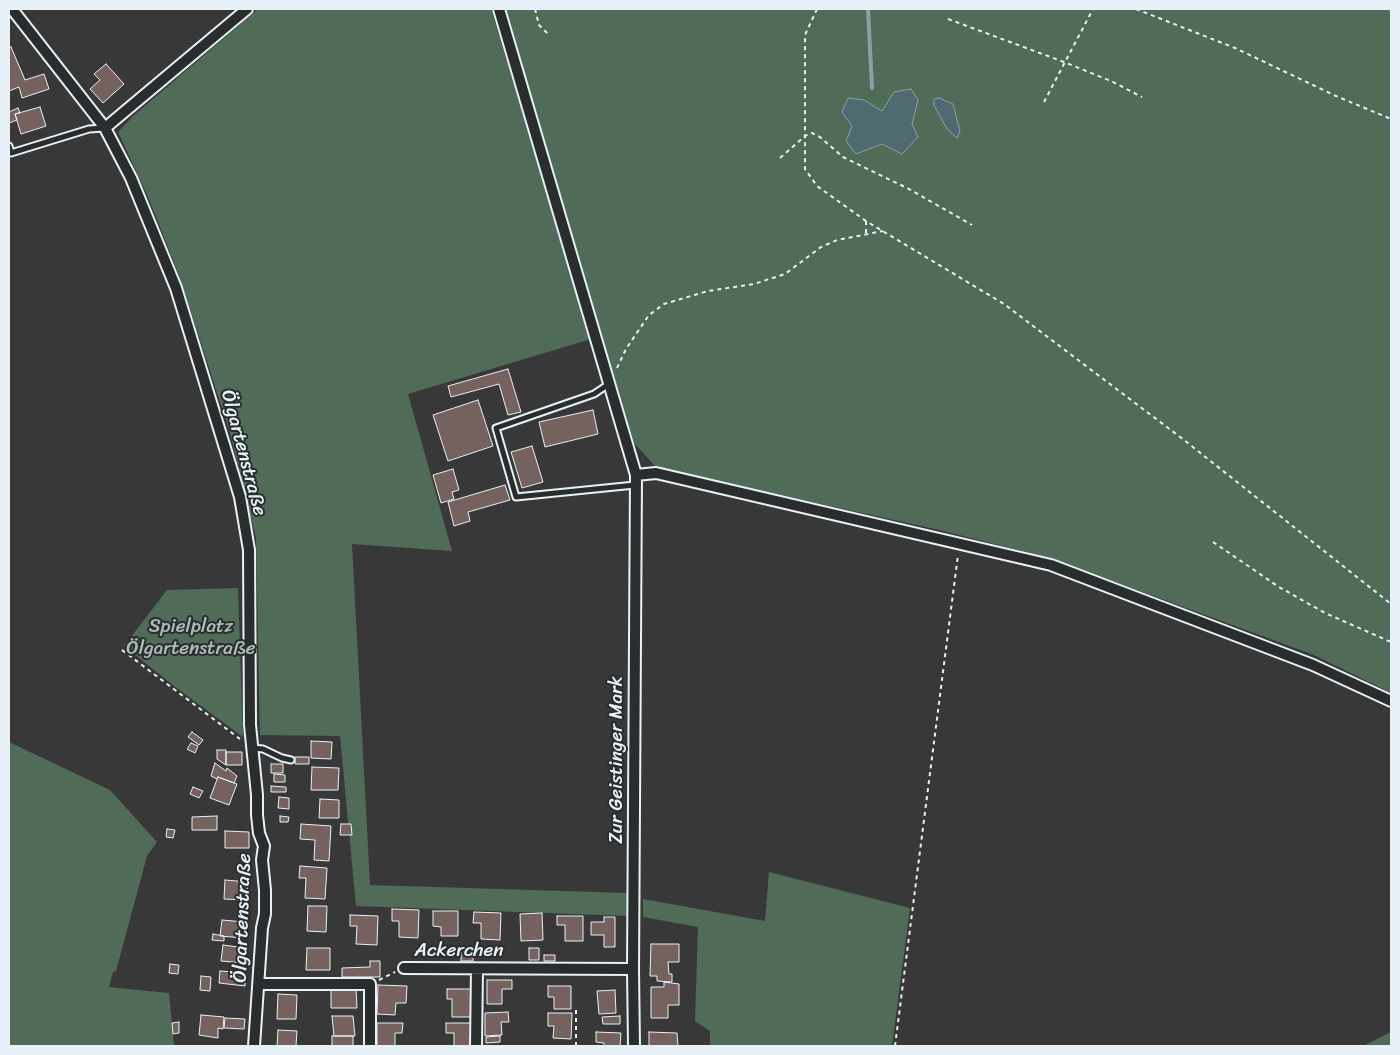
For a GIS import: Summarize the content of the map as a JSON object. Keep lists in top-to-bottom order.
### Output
{
  "streets": {
    "street": ["Ölgartenstraße", "Zur Geistinger Mark", "Ackerchen"]
  },
  "crossings": [
    ["Zur Geistinger Mark", "Ackerchen"]
  ],
  "parks": ["Spielplatz Ölgartenstraße"]
}
